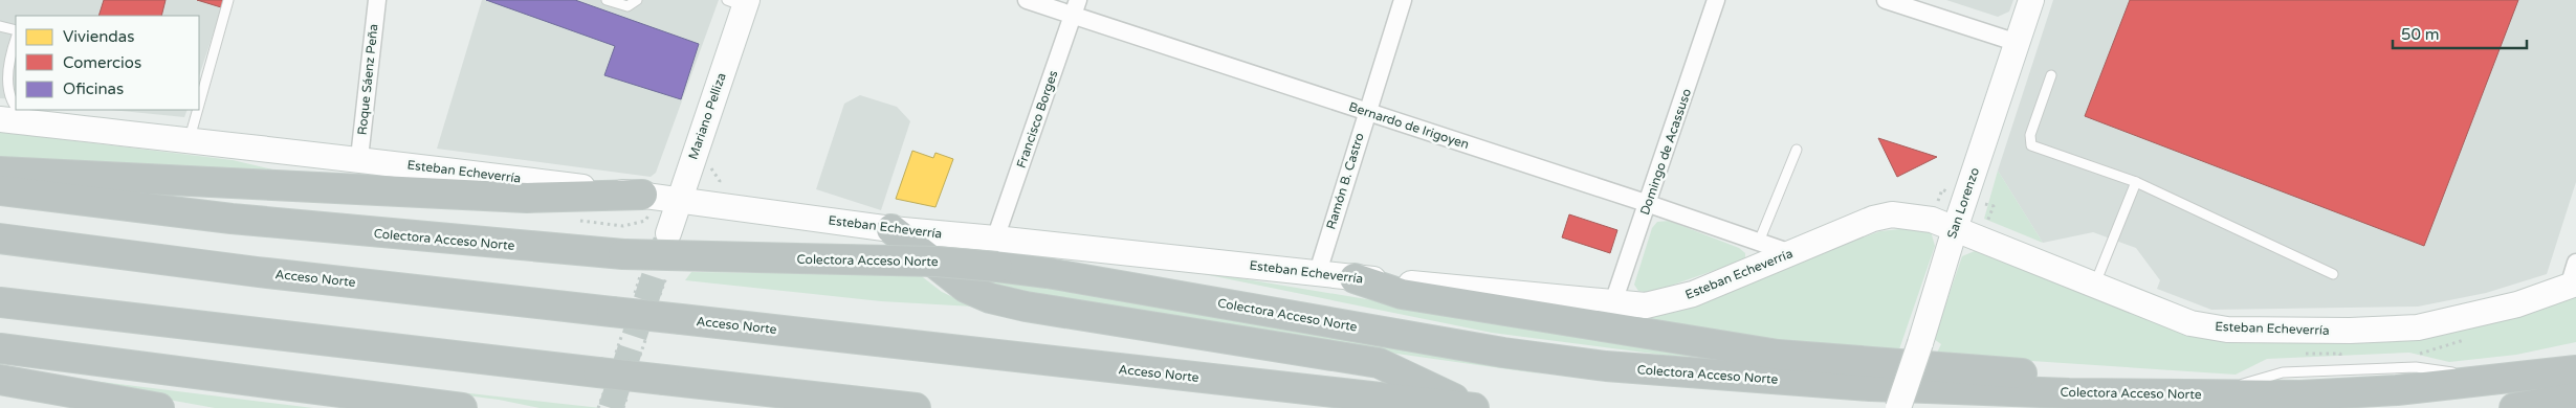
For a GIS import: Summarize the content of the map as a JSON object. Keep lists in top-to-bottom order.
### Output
{
  "streets": {
    "highway": ["Colectora Acceso Norte", "Acceso Norte"],
    "street": [
      "Roque Sáenz Peña",
      "Mariano Pelliza",
      "Francisco Borges",
      "Bernardo de Irigoyen",
      "Domingo de Acassuso",
      "Esteban Echeverría",
      "Ramón B. Castro",
      "San Lorenzo"
    ]
  },
  "crossings": [
    ["Roque Sáenz Peña", "Esteban Echeverría"],
    ["Mariano Pelliza", "Esteban Echeverría"],
    ["Francisco Borges", "Bernardo de Irigoyen"],
    ["Francisco Borges", "Esteban Echeverría"],
    ["Bernardo de Irigoyen", "Domingo de Acassuso"],
    ["Bernardo de Irigoyen", "Esteban Echeverría"],
    ["Bernardo de Irigoyen", "Ramón B. Castro"],
    ["Domingo de Acassuso", "Esteban Echeverría"],
    ["Esteban Echeverría", "Ramón B. Castro"],
    ["Esteban Echeverría", "San Lorenzo"]
  ],
  "legend": ["Viviendas", "Comercios", "Oficinas"],
  "scale_bar": "50 m"
}
